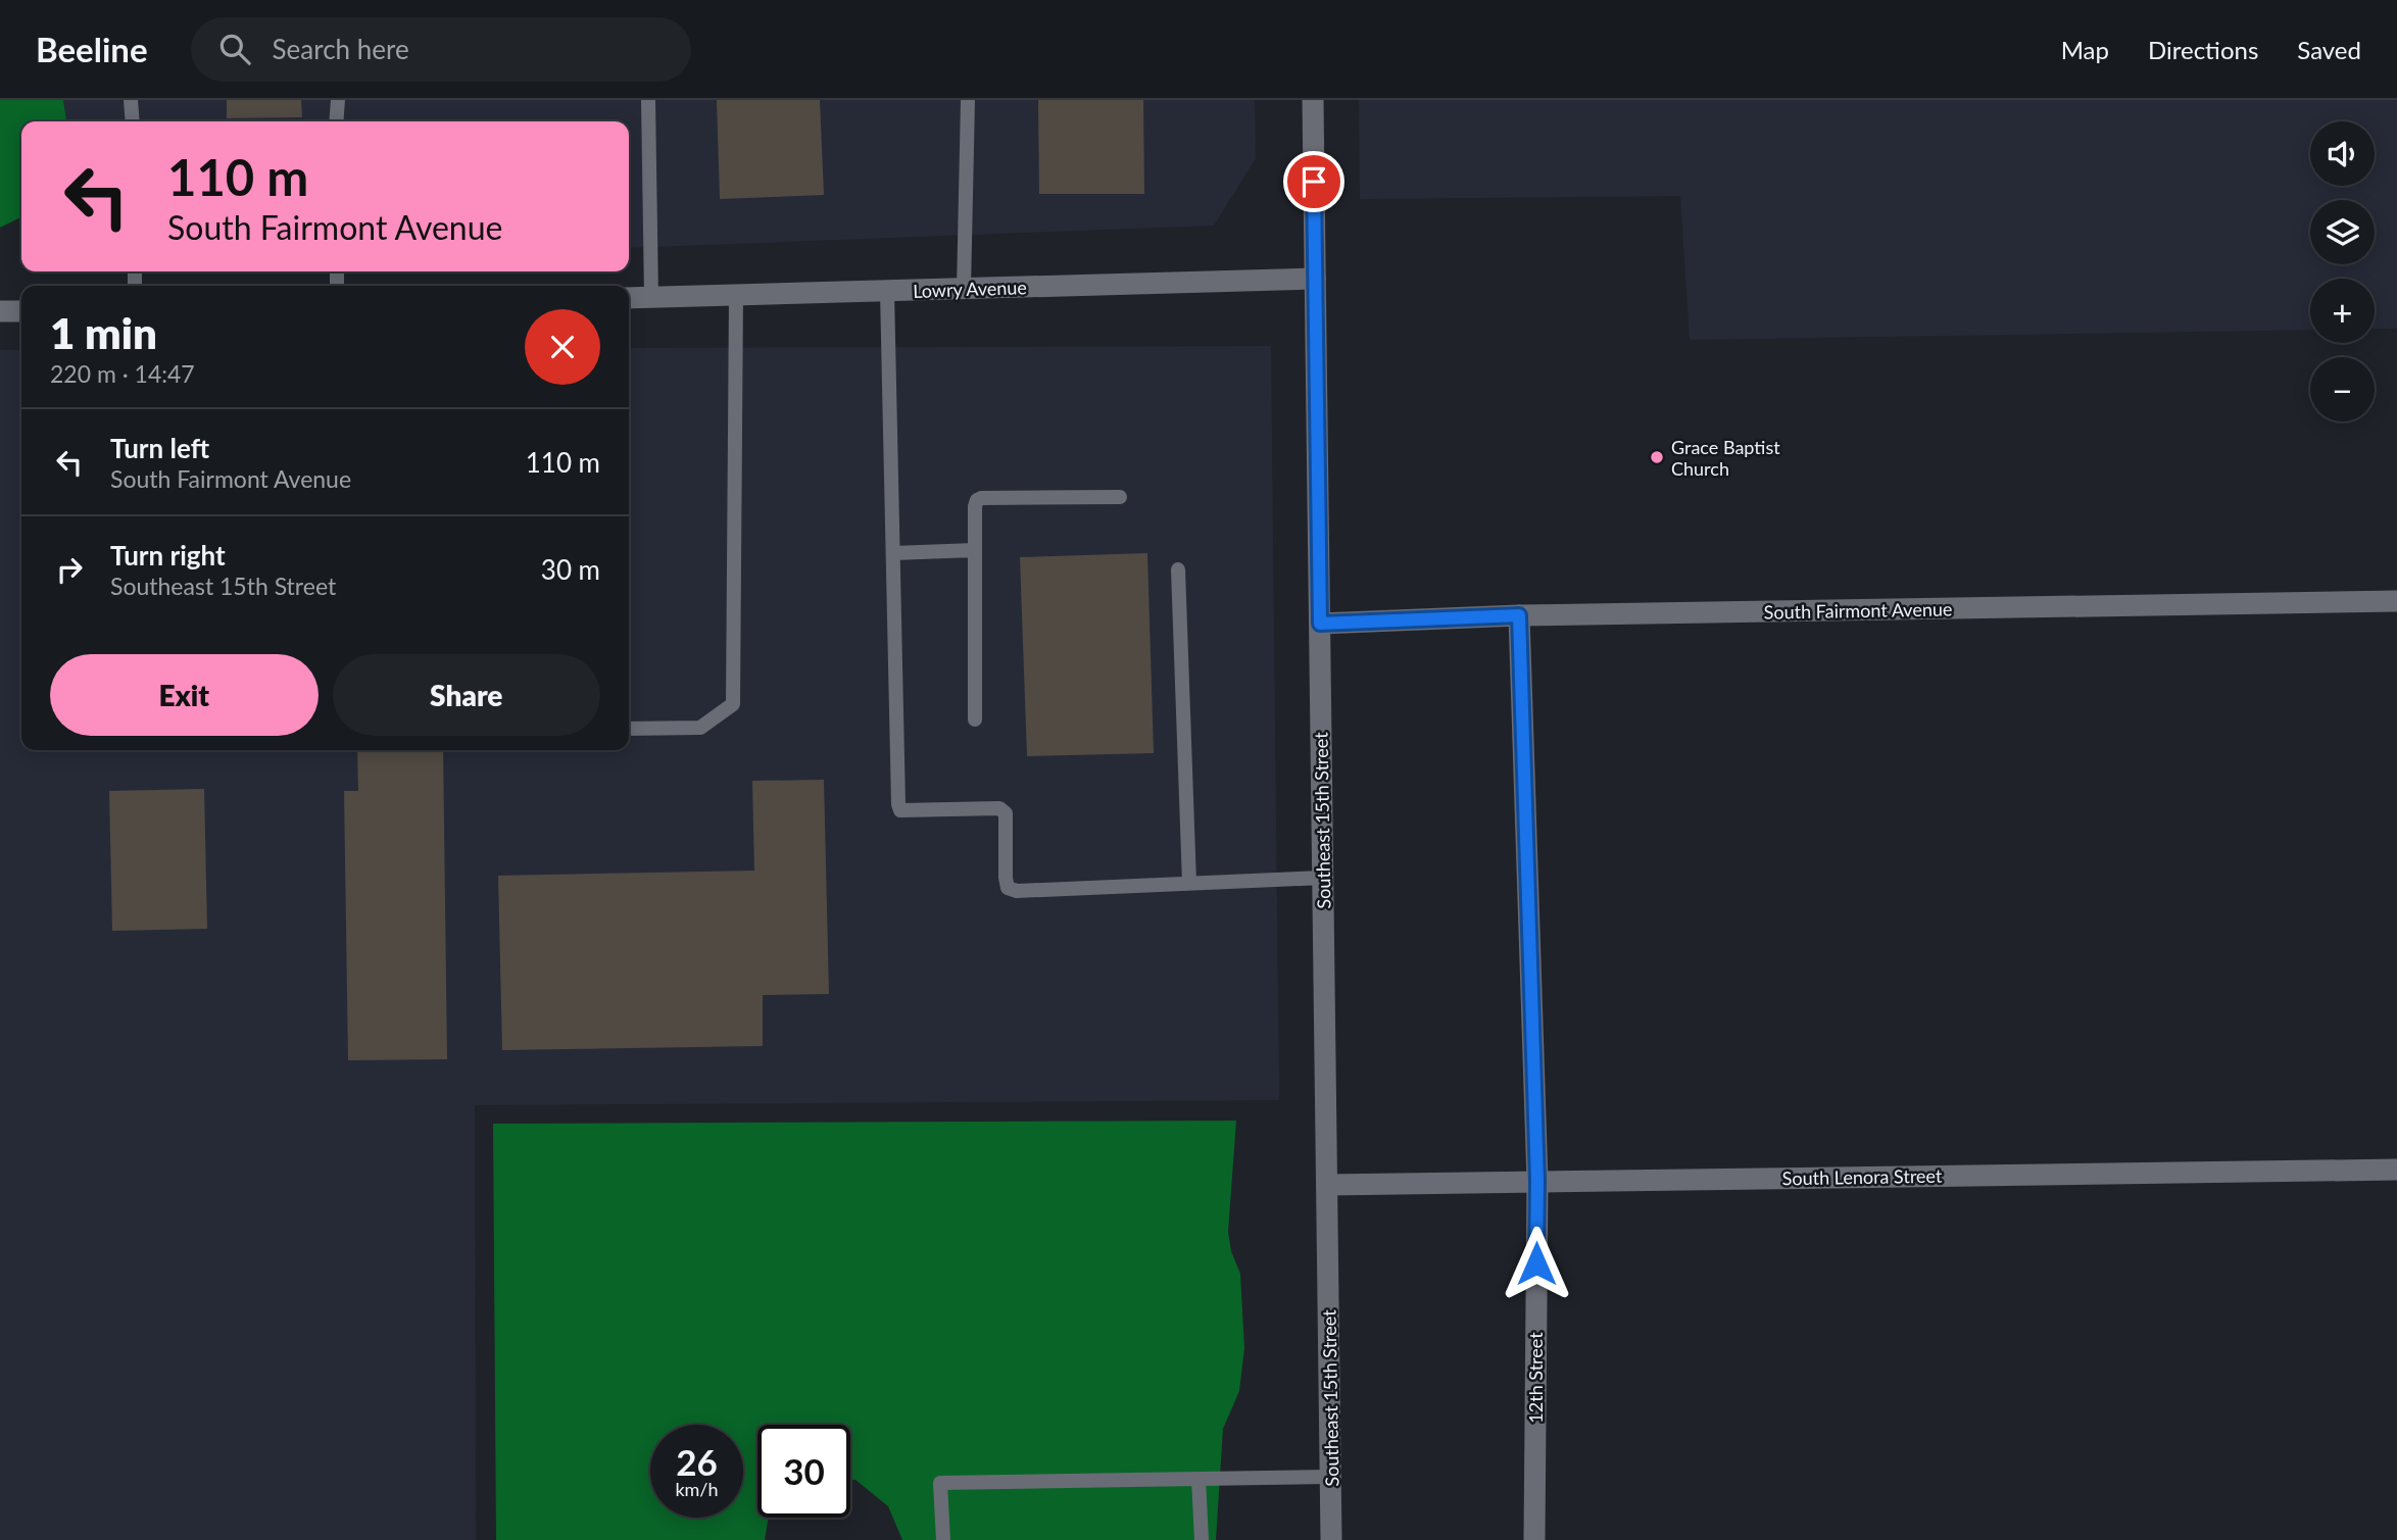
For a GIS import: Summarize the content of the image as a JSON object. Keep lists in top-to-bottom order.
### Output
{
  "streets": {
    "street": [
      "Lowry Avenue",
      "South Fairmont Avenue",
      "Southeast 15th Street",
      "South Lenora Street",
      "12th Street"
    ]
  },
  "crossings": [
    ["Lowry Avenue", "Southeast 15th Street"],
    ["South Fairmont Avenue", "Southeast 15th Street"],
    ["South Fairmont Avenue", "12th Street"],
    ["Southeast 15th Street", "South Lenora Street"],
    ["South Lenora Street", "12th Street"]
  ],
  "places": ["Grace Baptist Church"],
  "page": {
    "header": "Beeline",
    "search": "Search here",
    "nav": ["Map", "Directions", "Saved"],
    "map_buttons": ["+", "−"],
    "turn": ["110 m", "South Fairmont Avenue"],
    "heading": ["1 min", "220 m · 14:47"],
    "list": [
      {
        "name": "Turn left",
        "note": "South Fairmont Avenue",
        "value": "110 m"
      },
      {
        "name": "Turn right",
        "note": "Southeast 15th Street",
        "value": "30 m"
      }
    ],
    "buttons": ["Exit", "Share"],
    "speed": "26 km/h",
    "limit": "30"
  }
}
